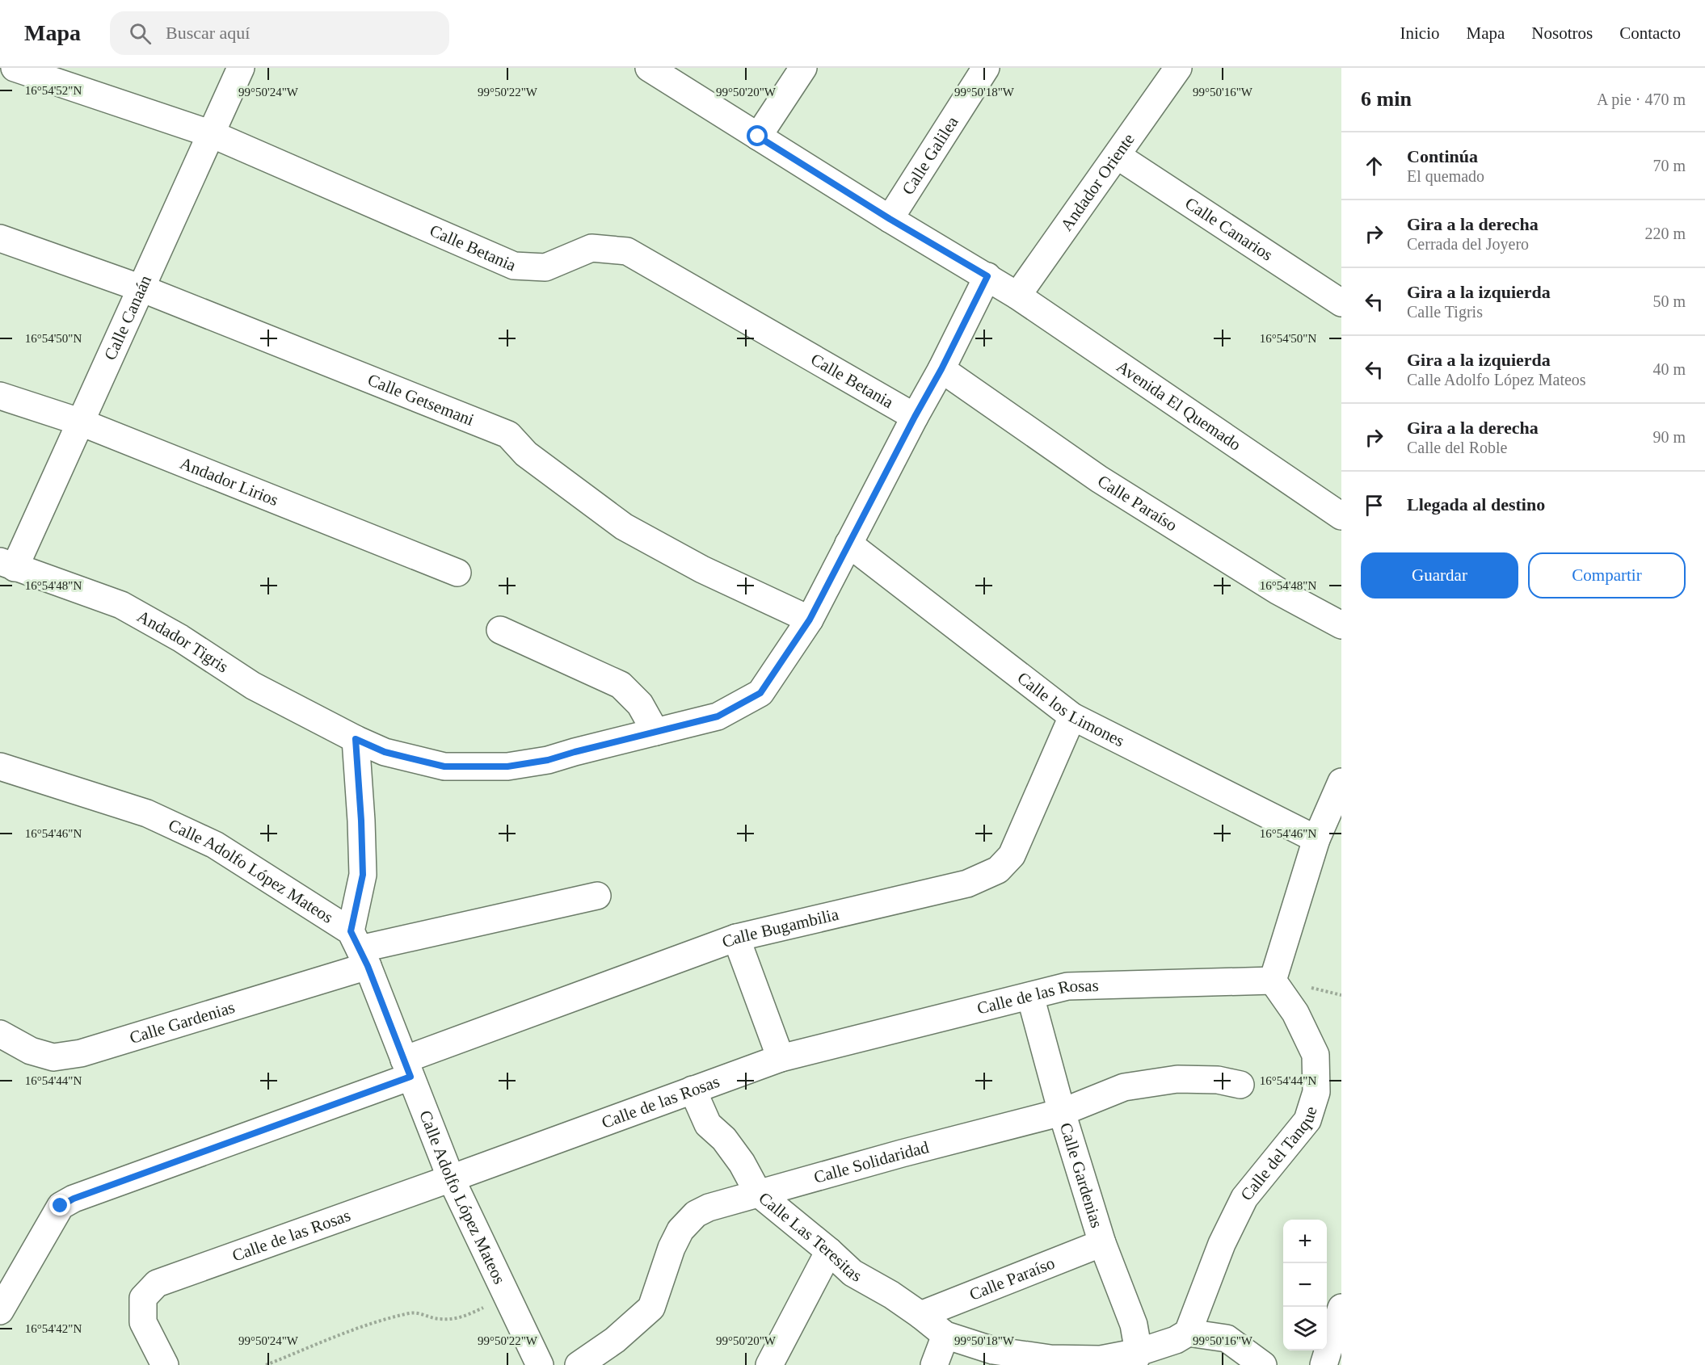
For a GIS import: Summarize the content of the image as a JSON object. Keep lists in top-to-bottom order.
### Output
{
  "streets": {
    "street": [
      "Calle Galilea",
      "Andador Oriente",
      "Calle Canarios",
      "Calle Betania",
      "Calle Canaán",
      "Calle Getsemani",
      "Avenida El Quemado",
      "Andador Lirios",
      "Calle Paraíso",
      "Andador Tigris",
      "Calle los Limones",
      "Calle Adolfo López Mateos",
      "Calle Bugambilia",
      "Calle de las Rosas",
      "Calle Gardenias",
      "Calle del Tanque",
      "Calle Solidaridad",
      "Calle Las Teresitas"
    ]
  },
  "crossings": [
    ["Calle Galilea", "Avenida El Quemado"],
    ["Andador Oriente", "Calle Canarios"],
    ["Andador Oriente", "Avenida El Quemado"],
    ["Calle Betania", "Calle Canaán"],
    ["Calle Betania", "Andador Tigris"],
    ["Calle Canaán", "Calle Getsemani"],
    ["Calle Canaán", "Andador Lirios"],
    ["Calle Canaán", "Andador Tigris"],
    ["Calle Getsemani", "Andador Tigris"],
    ["Avenida El Quemado", "Andador Tigris"],
    ["Calle Paraíso", "Andador Tigris"],
    ["Calle Paraíso", "Calle Gardenias"],
    ["Calle Paraíso", "Calle Las Teresitas"],
    ["Andador Tigris", "Calle los Limones"],
    ["Calle los Limones", "Calle Bugambilia"],
    ["Calle Adolfo López Mateos", "Calle Bugambilia"],
    ["Calle Adolfo López Mateos", "Calle de las Rosas"],
    ["Calle Adolfo López Mateos", "Calle Gardenias"],
    ["Calle de las Rosas", "Calle Gardenias"],
    ["Calle de las Rosas", "Calle del Tanque"],
    ["Calle de las Rosas", "Calle Las Teresitas"],
    ["Calle Gardenias", "Calle Solidaridad"],
    ["Calle Solidaridad", "Calle Las Teresitas"]
  ],
  "page": {
    "header": "Mapa",
    "search": "Buscar aquí",
    "nav": [
      "Inicio",
      "Mapa",
      "Nosotros",
      "Contacto"
    ],
    "heading": ["6 min", "A pie · 470 m"],
    "list": [
      ["Continúa", "El quemado", "70 m"],
      ["Gira a la derecha", "Cerrada del Joyero", "220 m"],
      ["Gira a la izquierda", "Calle Tigris", "50 m"],
      ["Gira a la izquierda", "Calle Adolfo López Mateos", "40 m"],
      ["Gira a la derecha", "Calle del Roble", "90 m"],
      "Llegada al destino"
    ],
    "buttons": ["Guardar", "Compartir"],
    "map_buttons": ["+", "−"]
  },
  "coordinates": [
    "16°54'52\"N",
    "99°50'24\"W",
    "99°50'22\"W",
    "99°50'20\"W",
    "99°50'18\"W",
    "99°50'16\"W",
    "16°54'50\"N",
    "16°54'48\"N",
    "16°54'46\"N",
    "16°54'44\"N",
    "16°54'42\"N"
  ]
}
